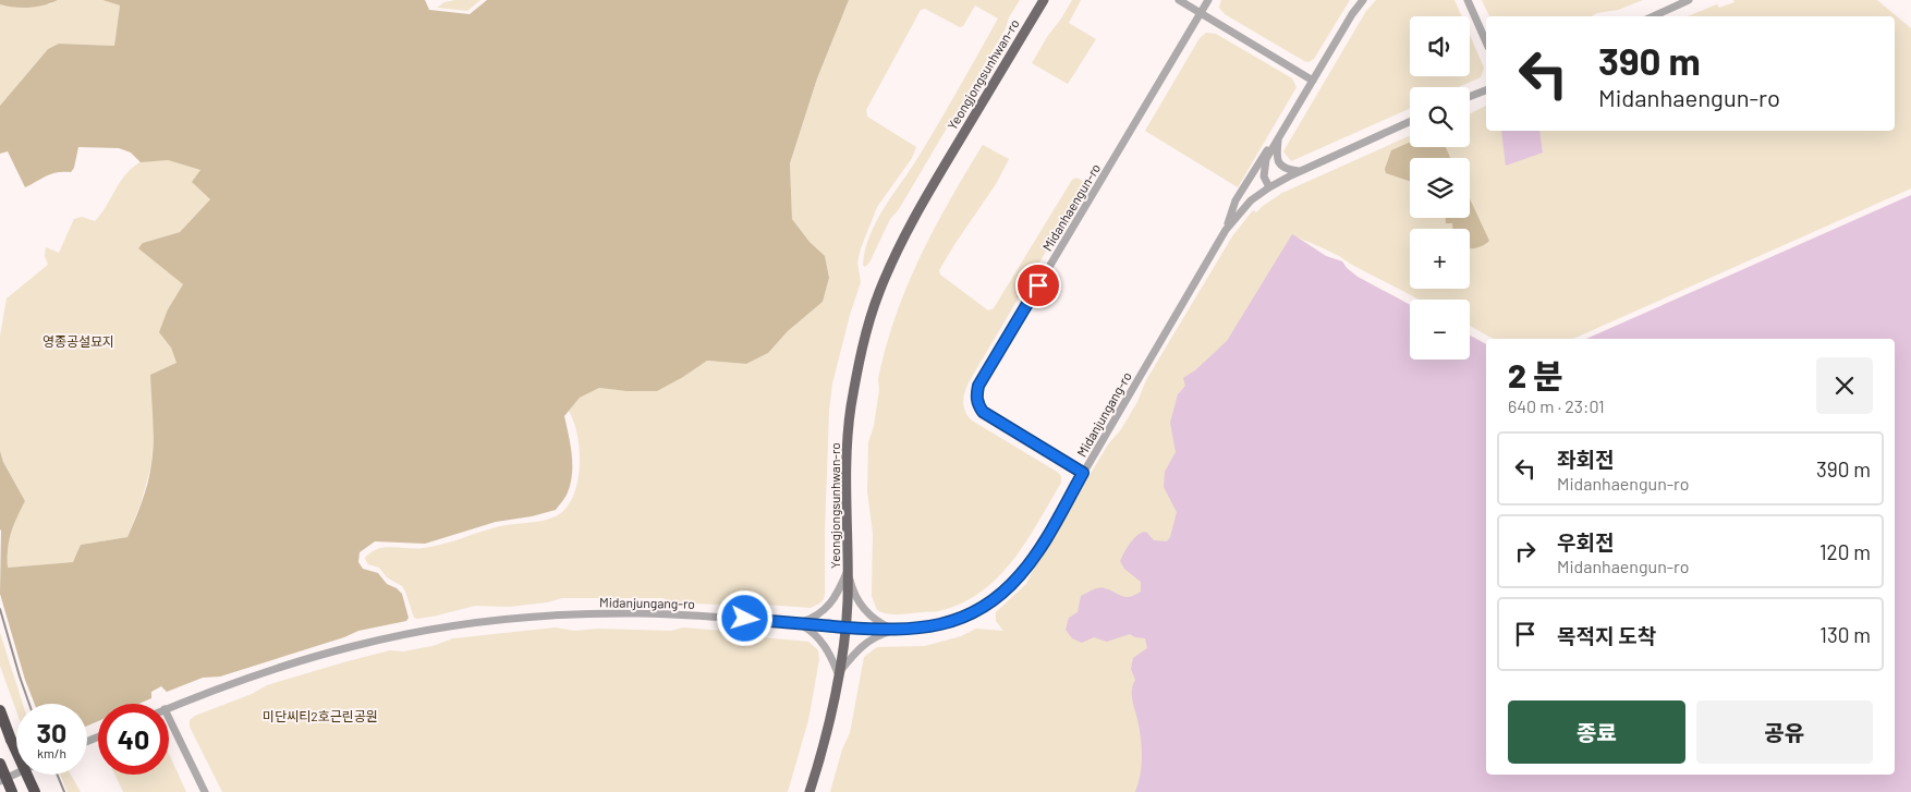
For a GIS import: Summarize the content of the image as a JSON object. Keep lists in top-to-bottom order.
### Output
{
  "streets": {
    "main road": ["Yeongjongsunhwan-ro"],
    "street": ["Midanhaengun-ro", "Midanjungang-ro"]
  },
  "crossings": [
    ["Yeongjongsunhwan-ro", "Midanjungang-ro"],
    ["Midanhaengun-ro", "Midanjungang-ro"]
  ],
  "parks": ["영종공설묘지", "미단씨티2호근린공원"],
  "page": {
    "map_buttons": ["+", "−"],
    "turn": ["390 m", "Midanhaengun-ro"],
    "heading": ["2 분", "640 m · 23:01"],
    "list": [
      {
        "name": "좌회전",
        "note": "Midanhaengun-ro",
        "value": "390 m"
      },
      {
        "name": "우회전",
        "note": "Midanhaengun-ro",
        "value": "120 m"
      },
      {
        "name": "목적지 도착",
        "value": "130 m"
      }
    ],
    "buttons": ["종료", "공유"],
    "speed": "30 km/h",
    "limit": "40"
  }
}
